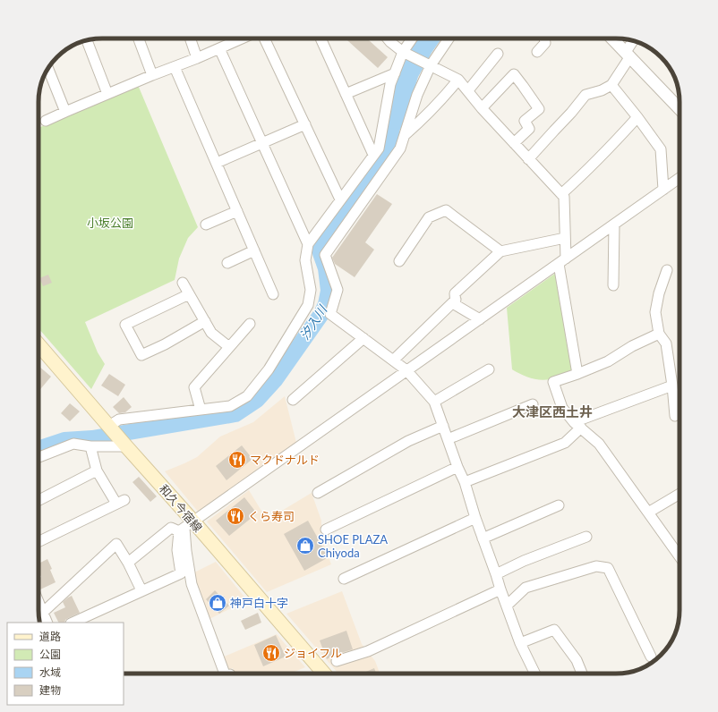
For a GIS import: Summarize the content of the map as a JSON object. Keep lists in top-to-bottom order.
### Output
{
  "streets": {
    "main road": ["和久今宿線"]
  },
  "districts": ["大津区西土井"],
  "water": ["汐入川"],
  "parks": ["小坂公園"],
  "places": {
    "restaurant": ["マクドナルド", "くら寿司", "ジョイフル"],
    "shop": ["SHOE PLAZA Chiyoda", "神戸白十字"]
  },
  "legend": [
    "道路",
    "公園",
    "水域",
    "建物"
  ]
}
